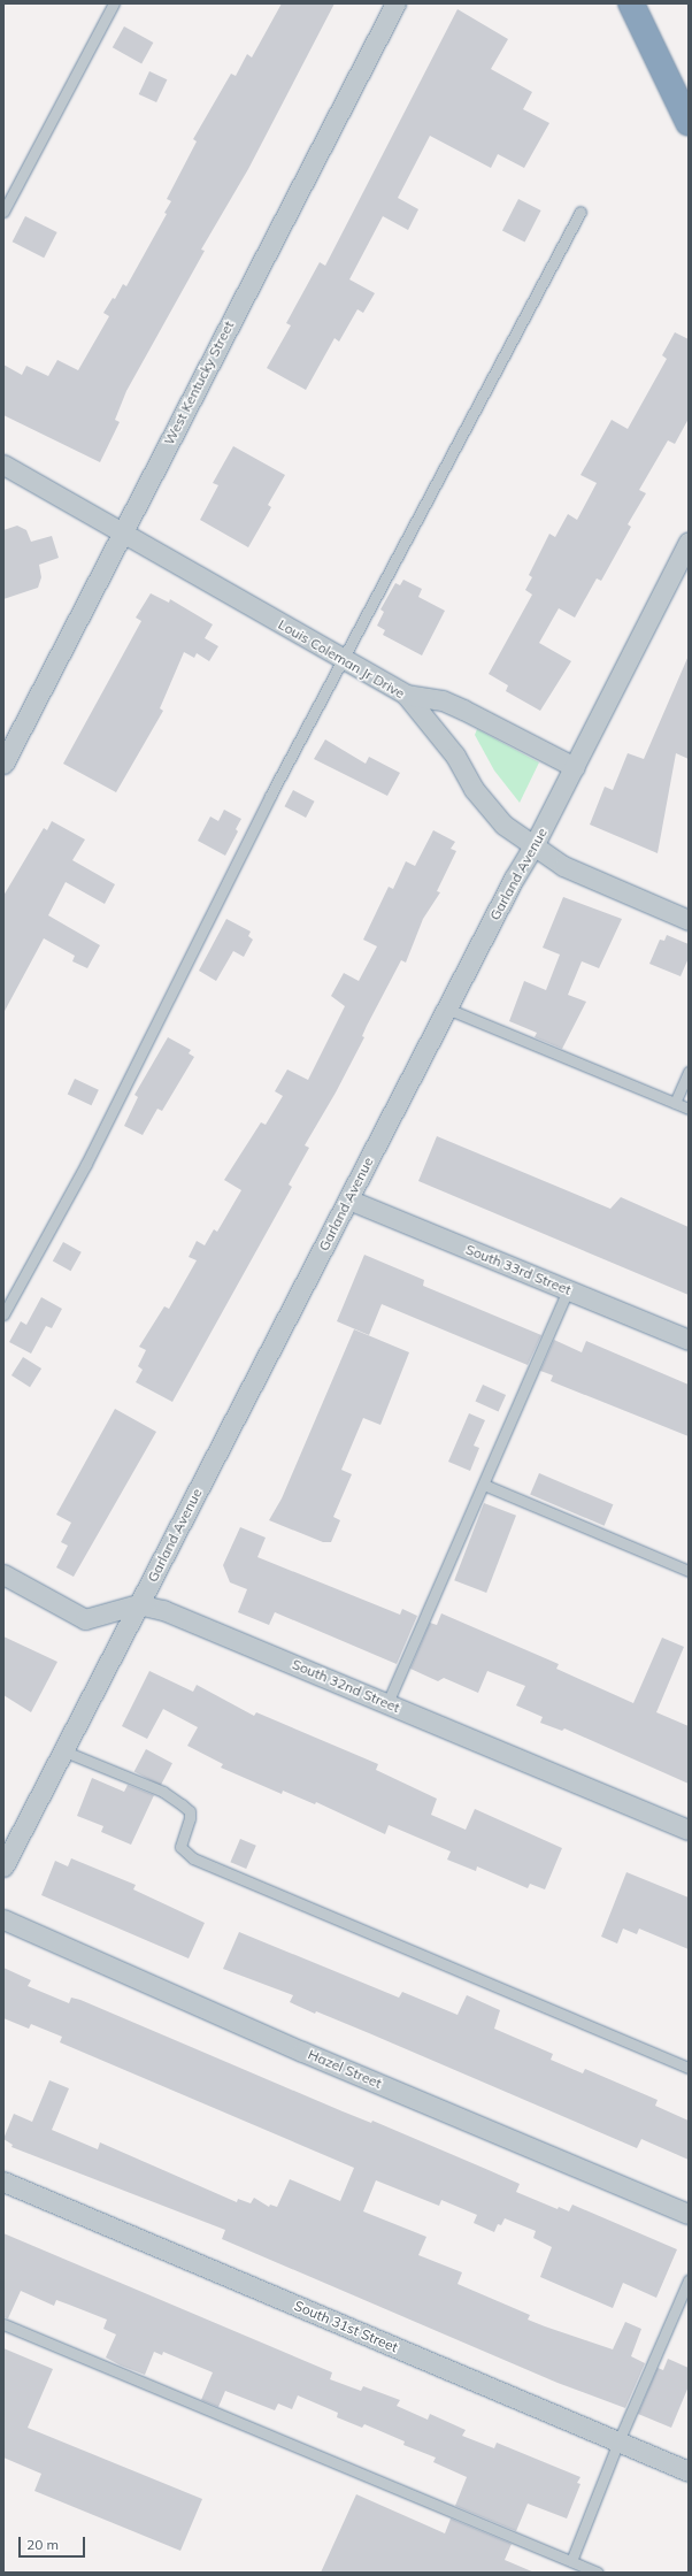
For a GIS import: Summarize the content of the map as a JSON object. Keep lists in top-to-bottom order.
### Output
{
  "streets": {
    "street": [
      "West Kentucky Street",
      "Louis Coleman Jr Drive",
      "Garland Avenue",
      "South 33rd Street",
      "South 32nd Street",
      "Hazel Street",
      "South 31st Street"
    ]
  },
  "crossings": [
    ["West Kentucky Street", "Louis Coleman Jr Drive"],
    ["Louis Coleman Jr Drive", "Garland Avenue"],
    ["Garland Avenue", "South 33rd Street"],
    ["Garland Avenue", "South 32nd Street"]
  ],
  "scale_bar": "20 m"
}
